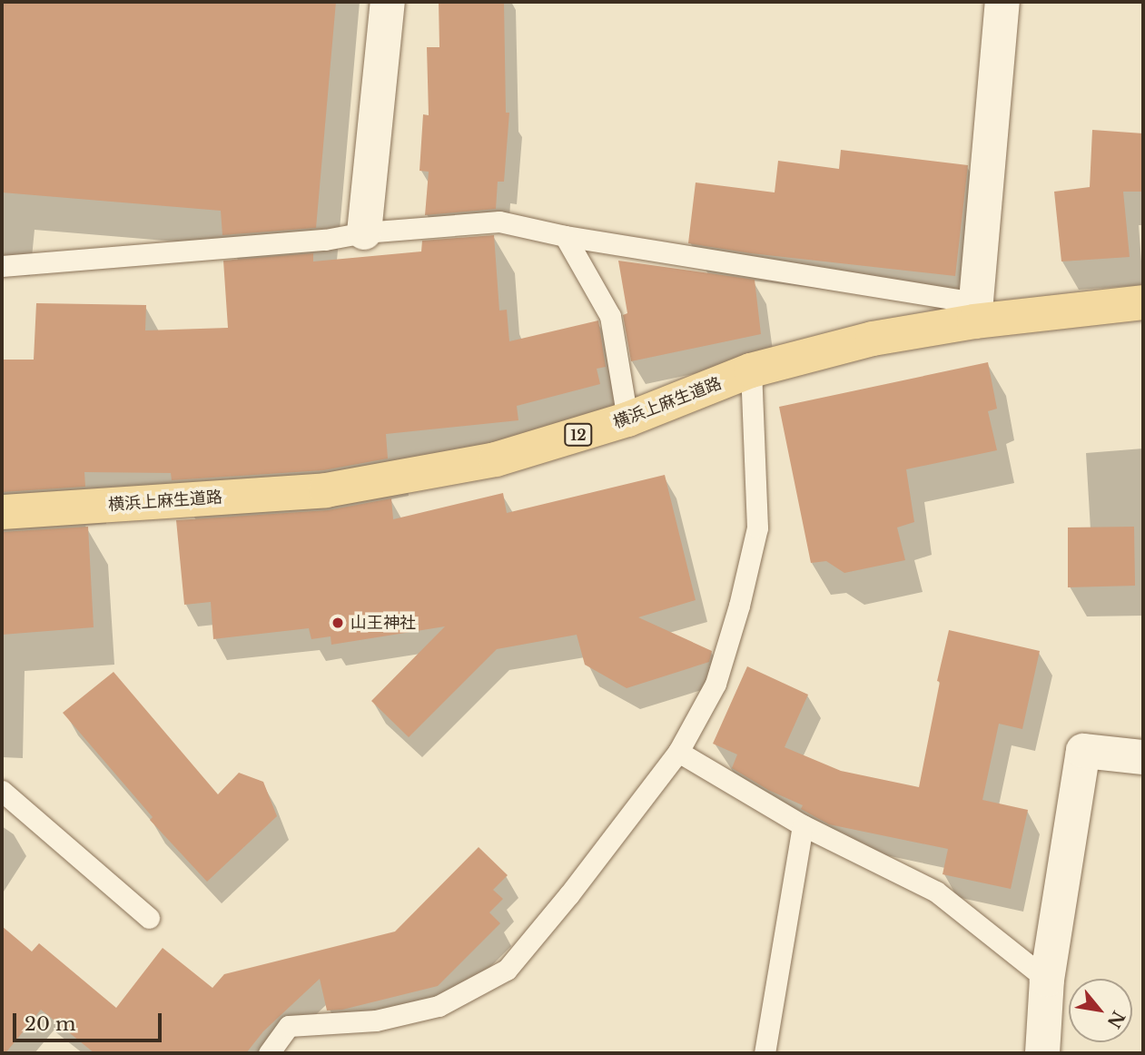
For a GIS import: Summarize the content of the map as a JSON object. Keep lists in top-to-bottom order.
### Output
{
  "streets": {
    "main road": ["横浜上麻生道路", "12"]
  },
  "places": ["山王神社"],
  "scale_bar": "20 m",
  "north": "bottom right"
}
